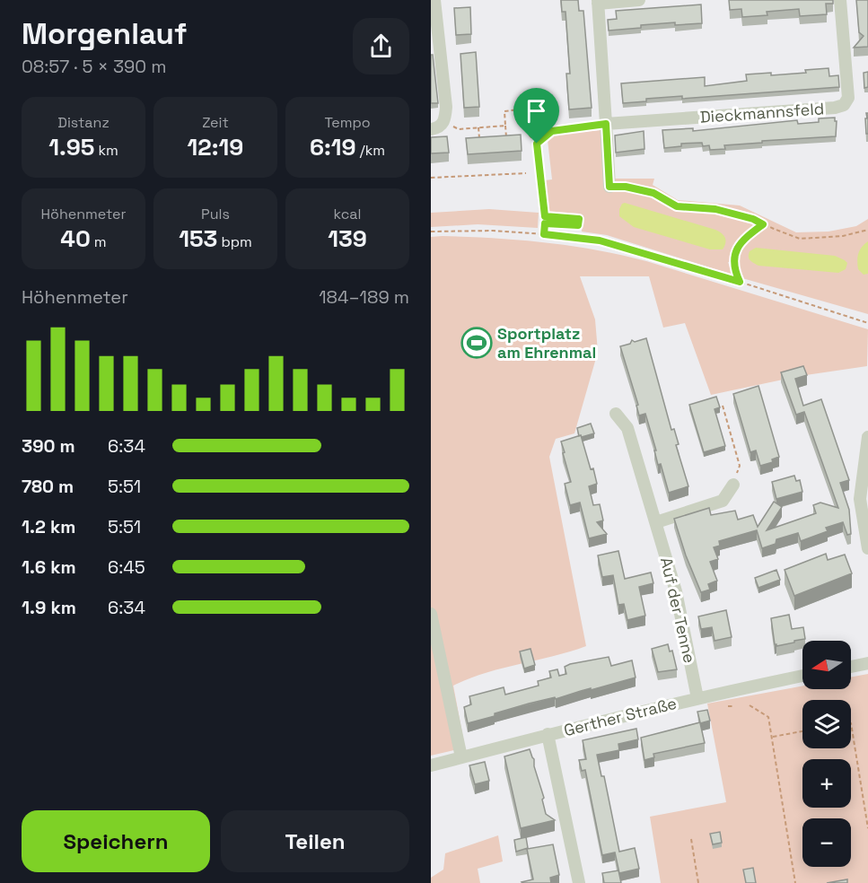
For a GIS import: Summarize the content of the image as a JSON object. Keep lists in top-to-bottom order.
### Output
{
  "streets": {
    "street": ["Dieckmannsfeld", "Auf der Tenne", "Gerther Straße"]
  },
  "crossings": [
    ["Auf der Tenne", "Gerther Straße"]
  ],
  "places": {
    "sports": ["Sportplatz am Ehrenmal"]
  },
  "north": "left",
  "page": {
    "heading": ["Morgenlauf", "08:57 · 5 × 390 m"],
    "stats": [
      ["Distanz", "1.95 km"],
      ["Zeit", "12:19"],
      ["Tempo", "6:19 /km"],
      ["Höhenmeter", "40 m"],
      ["Puls", "153 bpm"],
      ["kcal", "139"]
    ],
    "chart": ["Höhenmeter", "184–189 m"],
    "list": [
      {
        "name": "390 m",
        "note": "6:34"
      },
      {
        "name": "780 m",
        "note": "5:51"
      },
      {
        "name": "1.2 km",
        "note": "5:51"
      },
      {
        "name": "1.6 km",
        "note": "6:45"
      },
      {
        "name": "1.9 km",
        "note": "6:34"
      }
    ],
    "map_buttons": ["+", "−"],
    "buttons": ["Speichern", "Teilen"]
  }
}
